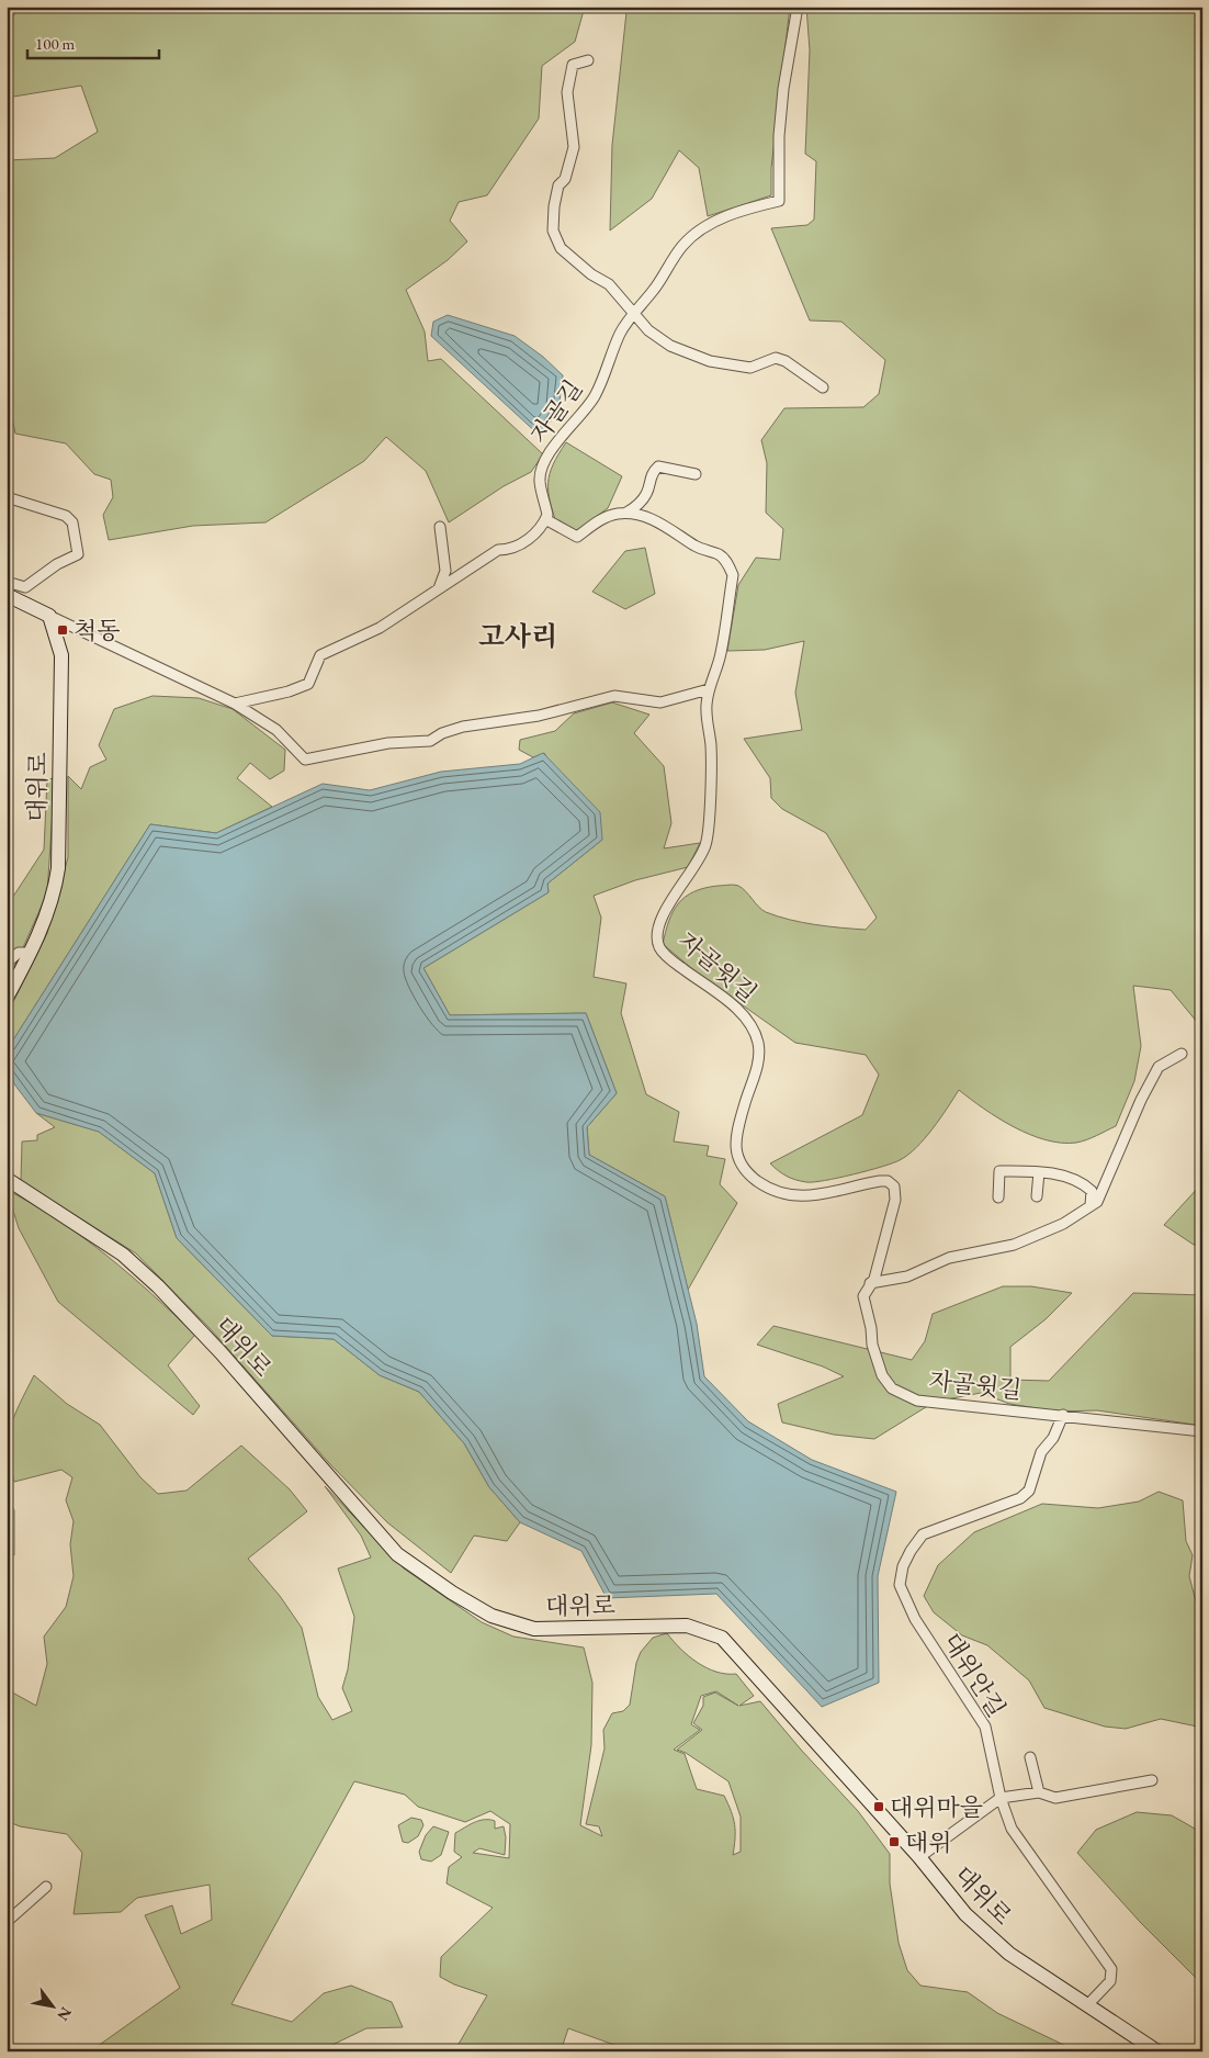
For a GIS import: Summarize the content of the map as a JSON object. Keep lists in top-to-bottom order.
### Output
{
  "streets": {
    "main road": ["대위로"],
    "street": ["자골길", "자골윗길", "대위안길"]
  },
  "crossings": [
    ["대위로", "대위안길"],
    ["자골윗길", "대위안길"]
  ],
  "districts": ["고사리"],
  "places": {
    "transit": ["척동", "대위마을", "대위"]
  },
  "scale_bar": "100 m",
  "north": "bottom right"
}
